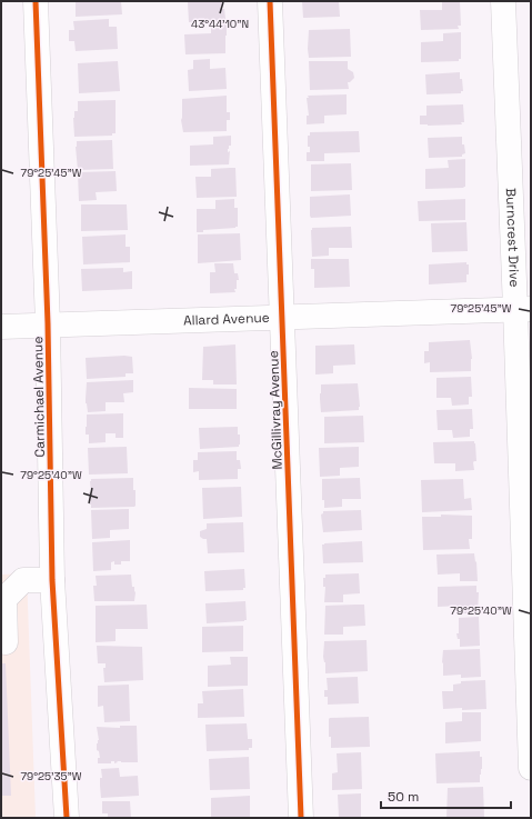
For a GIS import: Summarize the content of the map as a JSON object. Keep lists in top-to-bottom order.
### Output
{
  "streets": {
    "street": [
      "Burncrest Drive",
      "Allard Avenue",
      "Carmichael Avenue",
      "McGillivray Avenue"
    ]
  },
  "crossings": [
    ["Burncrest Drive", "Allard Avenue"],
    ["Allard Avenue", "Carmichael Avenue"],
    ["Allard Avenue", "McGillivray Avenue"]
  ],
  "scale_bar": "50 m",
  "coordinates": [
    "43°44'10\"N",
    "79°25'45\"W",
    "79°25'40\"W",
    "79°25'35\"W"
  ]
}
